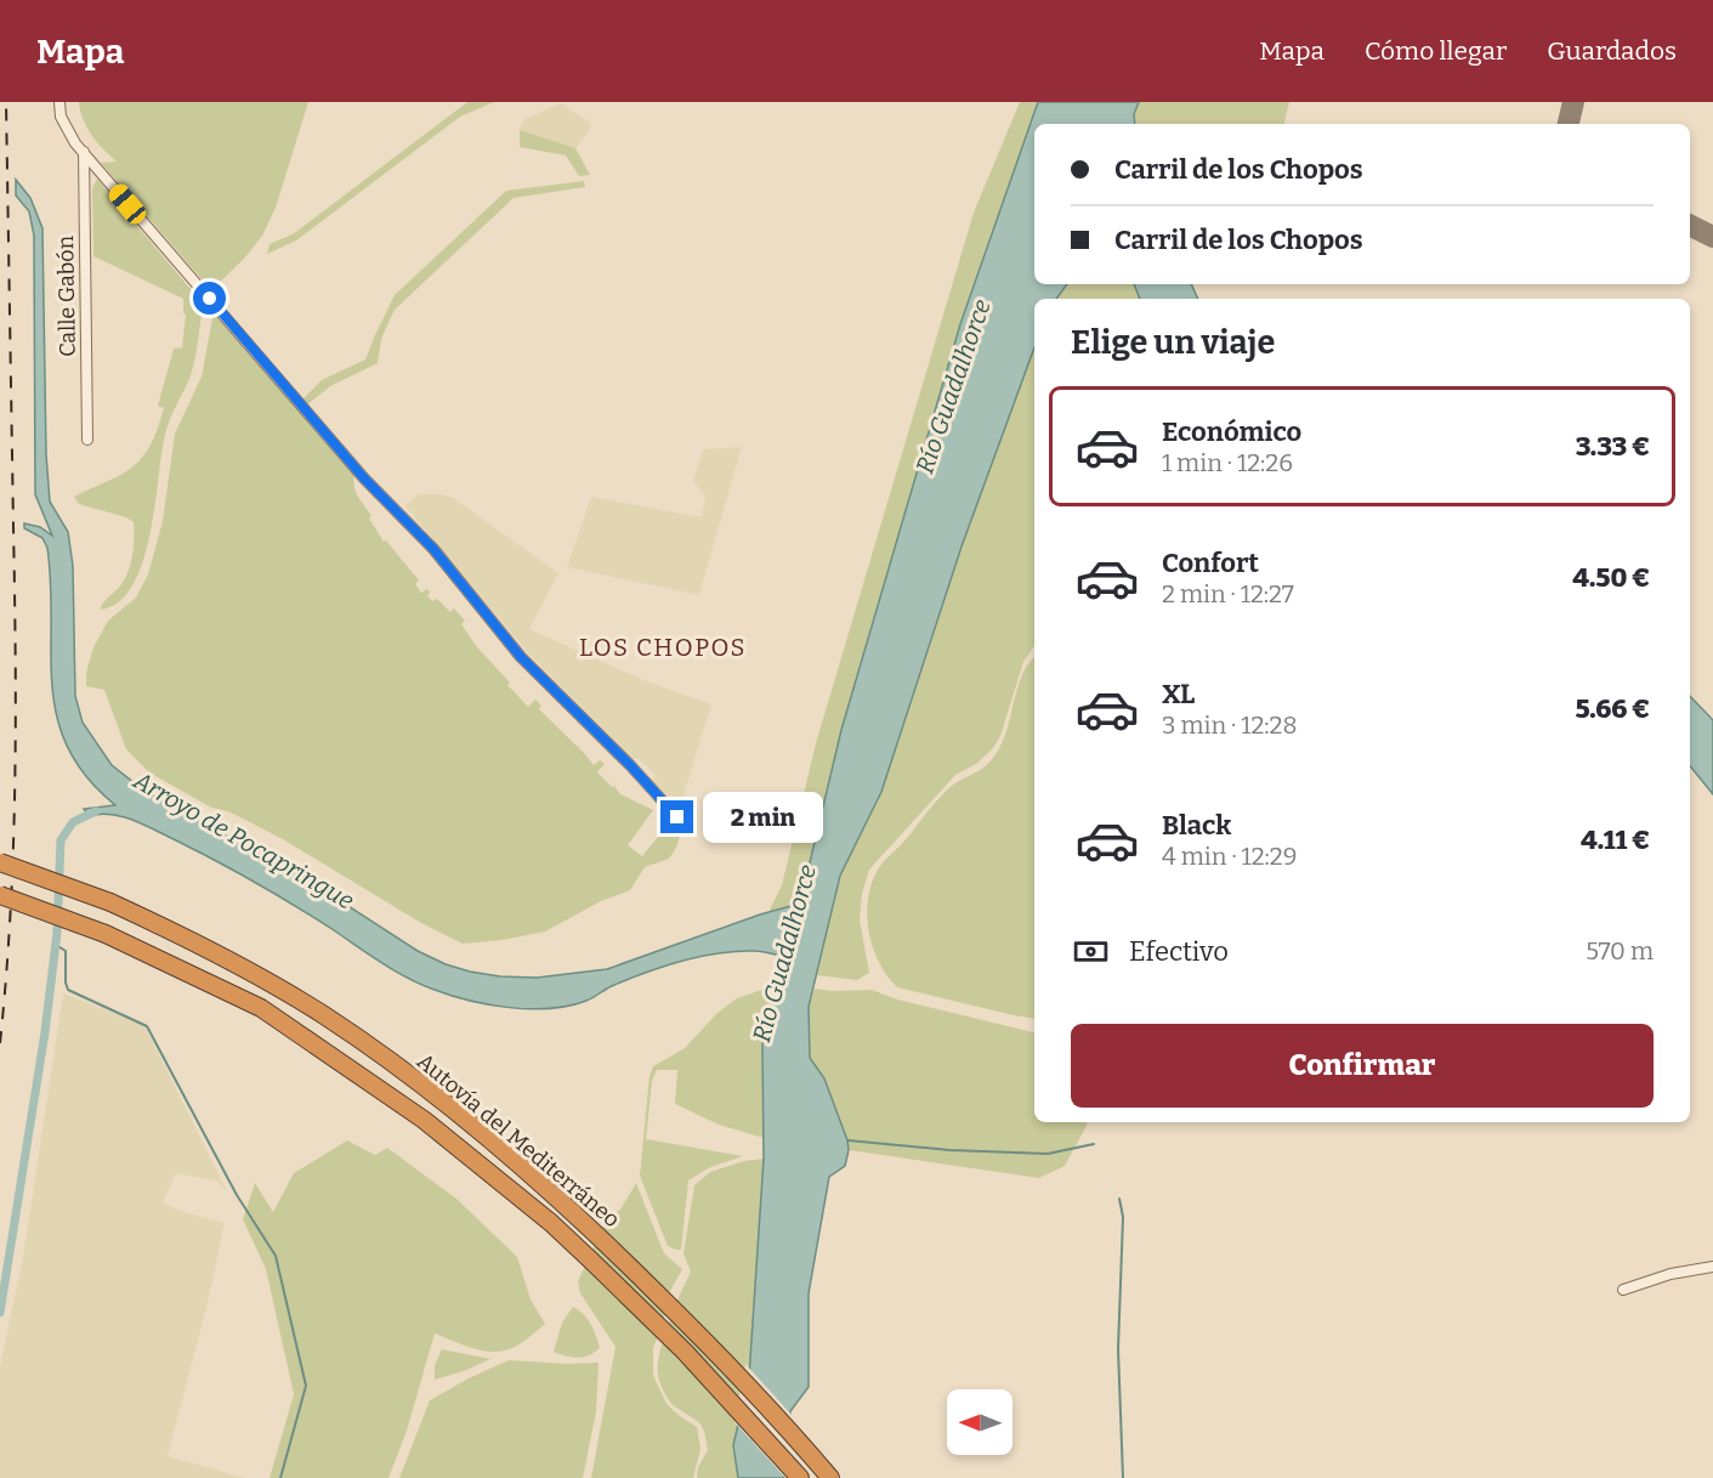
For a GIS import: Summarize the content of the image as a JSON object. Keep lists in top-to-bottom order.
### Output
{
  "streets": {
    "highway": ["Autovía del Mediterráneo"],
    "street": ["Calle Gabón"]
  },
  "districts": ["LOS CHOPOS"],
  "water": ["Río Guadalhorce", "Arroyo de Pocapringue"],
  "north": "left",
  "page": {
    "header": "Mapa",
    "nav": ["Mapa", "Cómo llegar", "Guardados"],
    "banner": ["Carril de los Chopos", "Carril de los Chopos"],
    "heading": "Elige un viaje",
    "list": [
      {
        "name": "Económico",
        "note": "1 min · 12:26",
        "value": "3.33 €"
      },
      {
        "name": "Confort",
        "note": "2 min · 12:27",
        "value": "4.50 €"
      },
      {
        "name": "XL",
        "note": "3 min · 12:28",
        "value": "5.66 €"
      },
      {
        "name": "Black",
        "note": "4 min · 12:29",
        "value": "4.11 €"
      }
    ],
    "bubble": "2 min",
    "pay": ["Efectivo", "570 m"],
    "buttons": "Confirmar"
  }
}
